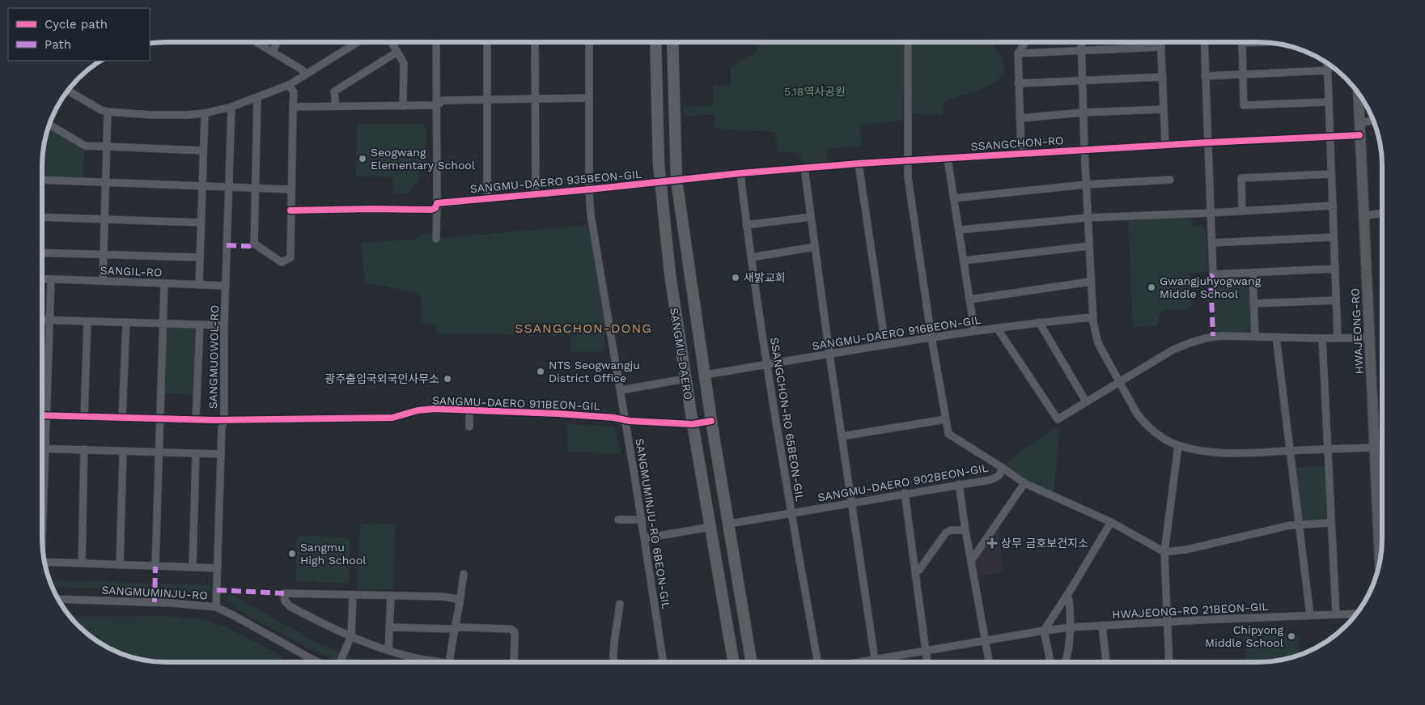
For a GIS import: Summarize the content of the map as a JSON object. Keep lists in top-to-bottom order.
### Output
{
  "streets": {
    "main road": ["SANGMU-DAERO"],
    "street": [
      "SSANGCHON-RO",
      "SANGMU-DAERO 935BEON-GIL",
      "SANGIL-RO",
      "HWAJEONG-RO",
      "SANGMU-DAERO 916BEON-GIL",
      "SANGMUOWOL-RO",
      "SANGMU-DAERO 911BEON-GIL",
      "SSANGCHON-RO 65BEON-GIL",
      "SANGMU-DAERO 902BEON-GIL",
      "SANGMUMINJU-RO 6BEON-GIL",
      "SANGMUMINJU-RO",
      "HWAJEONG-RO 21BEON-GIL"
    ]
  },
  "crossings": [
    ["SSANGCHON-RO", "SANGMU-DAERO 935BEON-GIL"],
    ["SSANGCHON-RO", "HWAJEONG-RO"],
    ["SSANGCHON-RO", "SANGMU-DAERO"],
    ["SSANGCHON-RO", "SSANGCHON-RO 65BEON-GIL"],
    ["SANGMU-DAERO 935BEON-GIL", "SANGMU-DAERO"],
    ["SANGMU-DAERO 935BEON-GIL", "SANGMUMINJU-RO 6BEON-GIL"],
    ["SANGIL-RO", "SANGMUOWOL-RO"],
    ["SANGMU-DAERO 916BEON-GIL", "SANGMU-DAERO"],
    ["SANGMU-DAERO 916BEON-GIL", "SSANGCHON-RO 65BEON-GIL"],
    ["SANGMU-DAERO", "SANGMU-DAERO 911BEON-GIL"],
    ["SANGMU-DAERO", "SANGMU-DAERO 902BEON-GIL"],
    ["SANGMUOWOL-RO", "SANGMU-DAERO 911BEON-GIL"],
    ["SANGMUOWOL-RO", "SANGMUMINJU-RO"],
    ["SANGMU-DAERO 911BEON-GIL", "SANGMUMINJU-RO 6BEON-GIL"],
    ["SSANGCHON-RO 65BEON-GIL", "SANGMU-DAERO 902BEON-GIL"]
  ],
  "districts": ["SSANGCHON-DONG"],
  "parks": ["5.18역사공원"],
  "places": {
    "other": [
      "Seogwang Elementary School",
      "새밝교회",
      "Gwangjuhyogwang Middle School",
      "NTS Seogwangju District Office",
      "광주출입국외국인사무소",
      "Sangmu High School",
      "Chipyong Middle School"
    ],
    "health": ["상무 금호보건지소"]
  },
  "legend": ["Cycle path", "Path"]
}
